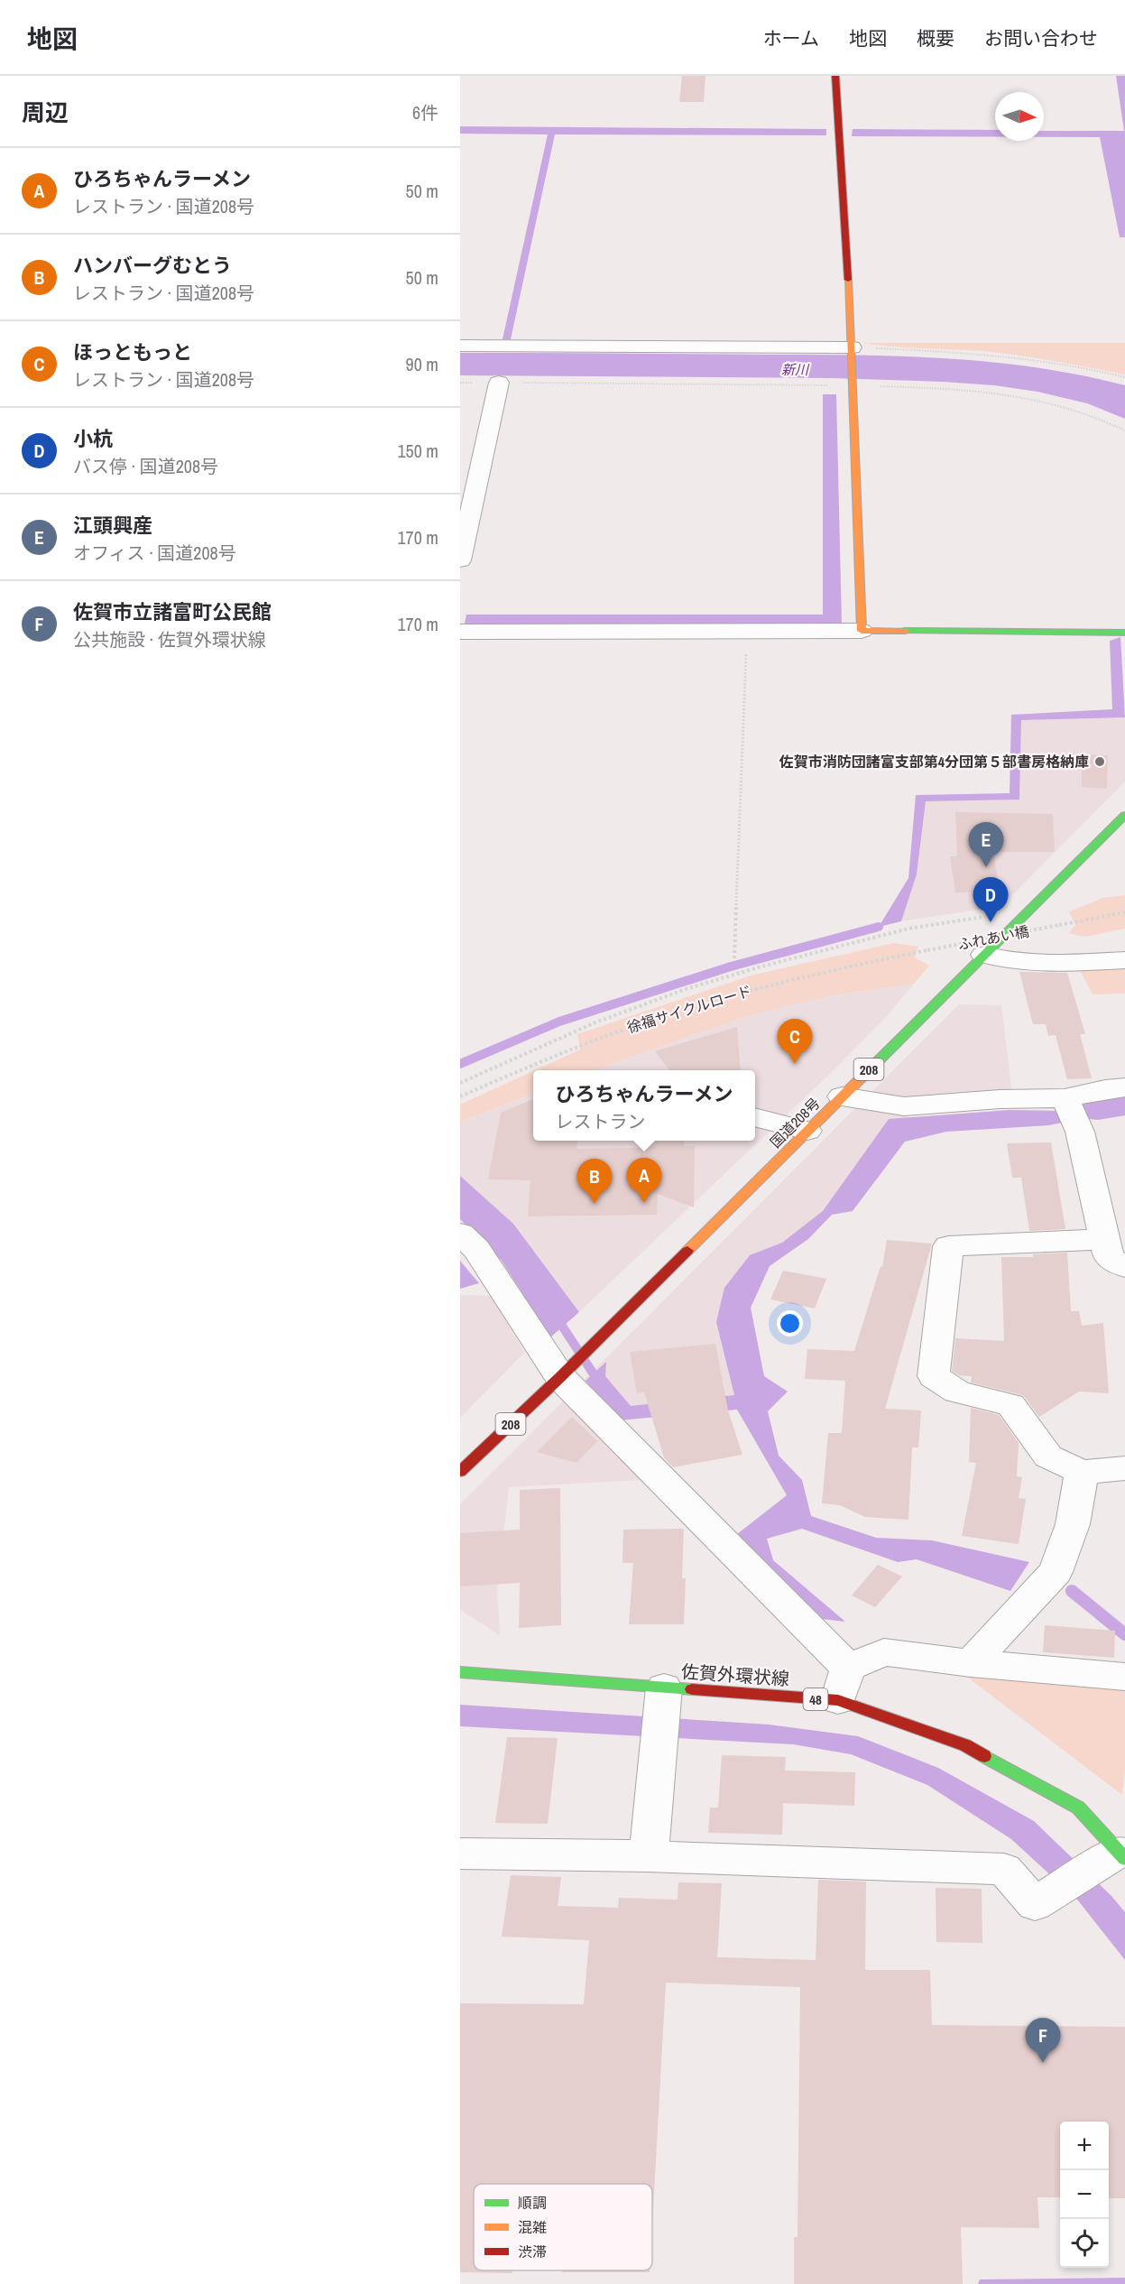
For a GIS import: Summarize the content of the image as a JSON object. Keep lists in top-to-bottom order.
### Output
{
  "streets": {
    "main road": [
      "208",
      "国道208号",
      "佐賀外環状線",
      "48"
    ],
    "path": ["ふれあい橋", "徐福サイクルロード"]
  },
  "crossings": [
    ["ふれあい橋", "徐福サイクルロード"]
  ],
  "water": ["新川"],
  "places": ["佐賀市消防団諸富支部第4分団第５部書房格納庫"],
  "legend": ["順調", "混雑", "渋滞"],
  "north": "right",
  "page": {
    "header": "地図",
    "nav": [
      "ホーム",
      "地図",
      "概要",
      "お問い合わせ"
    ],
    "heading": ["周辺", "6件"],
    "list": [
      {
        "mark": "A",
        "name": "ひろちゃんラーメン",
        "note": "レストラン · 国道208号",
        "value": "50 m"
      },
      {
        "mark": "B",
        "name": "ハンバーグむとう",
        "note": "レストラン · 国道208号",
        "value": "50 m"
      },
      {
        "mark": "C",
        "name": "ほっともっと",
        "note": "レストラン · 国道208号",
        "value": "90 m"
      },
      {
        "mark": "D",
        "name": "小杭",
        "note": "バス停 · 国道208号",
        "value": "150 m"
      },
      {
        "mark": "E",
        "name": "江頭興産",
        "note": "オフィス · 国道208号",
        "value": "170 m"
      },
      {
        "mark": "F",
        "name": "佐賀市立諸富町公民館",
        "note": "公共施設 · 佐賀外環状線",
        "value": "170 m"
      }
    ],
    "pins": [
      "E",
      "D",
      "C",
      "A",
      "B",
      "F"
    ],
    "popup": ["ひろちゃんラーメン", "レストラン"],
    "map_buttons": ["+", "−"]
  }
}
